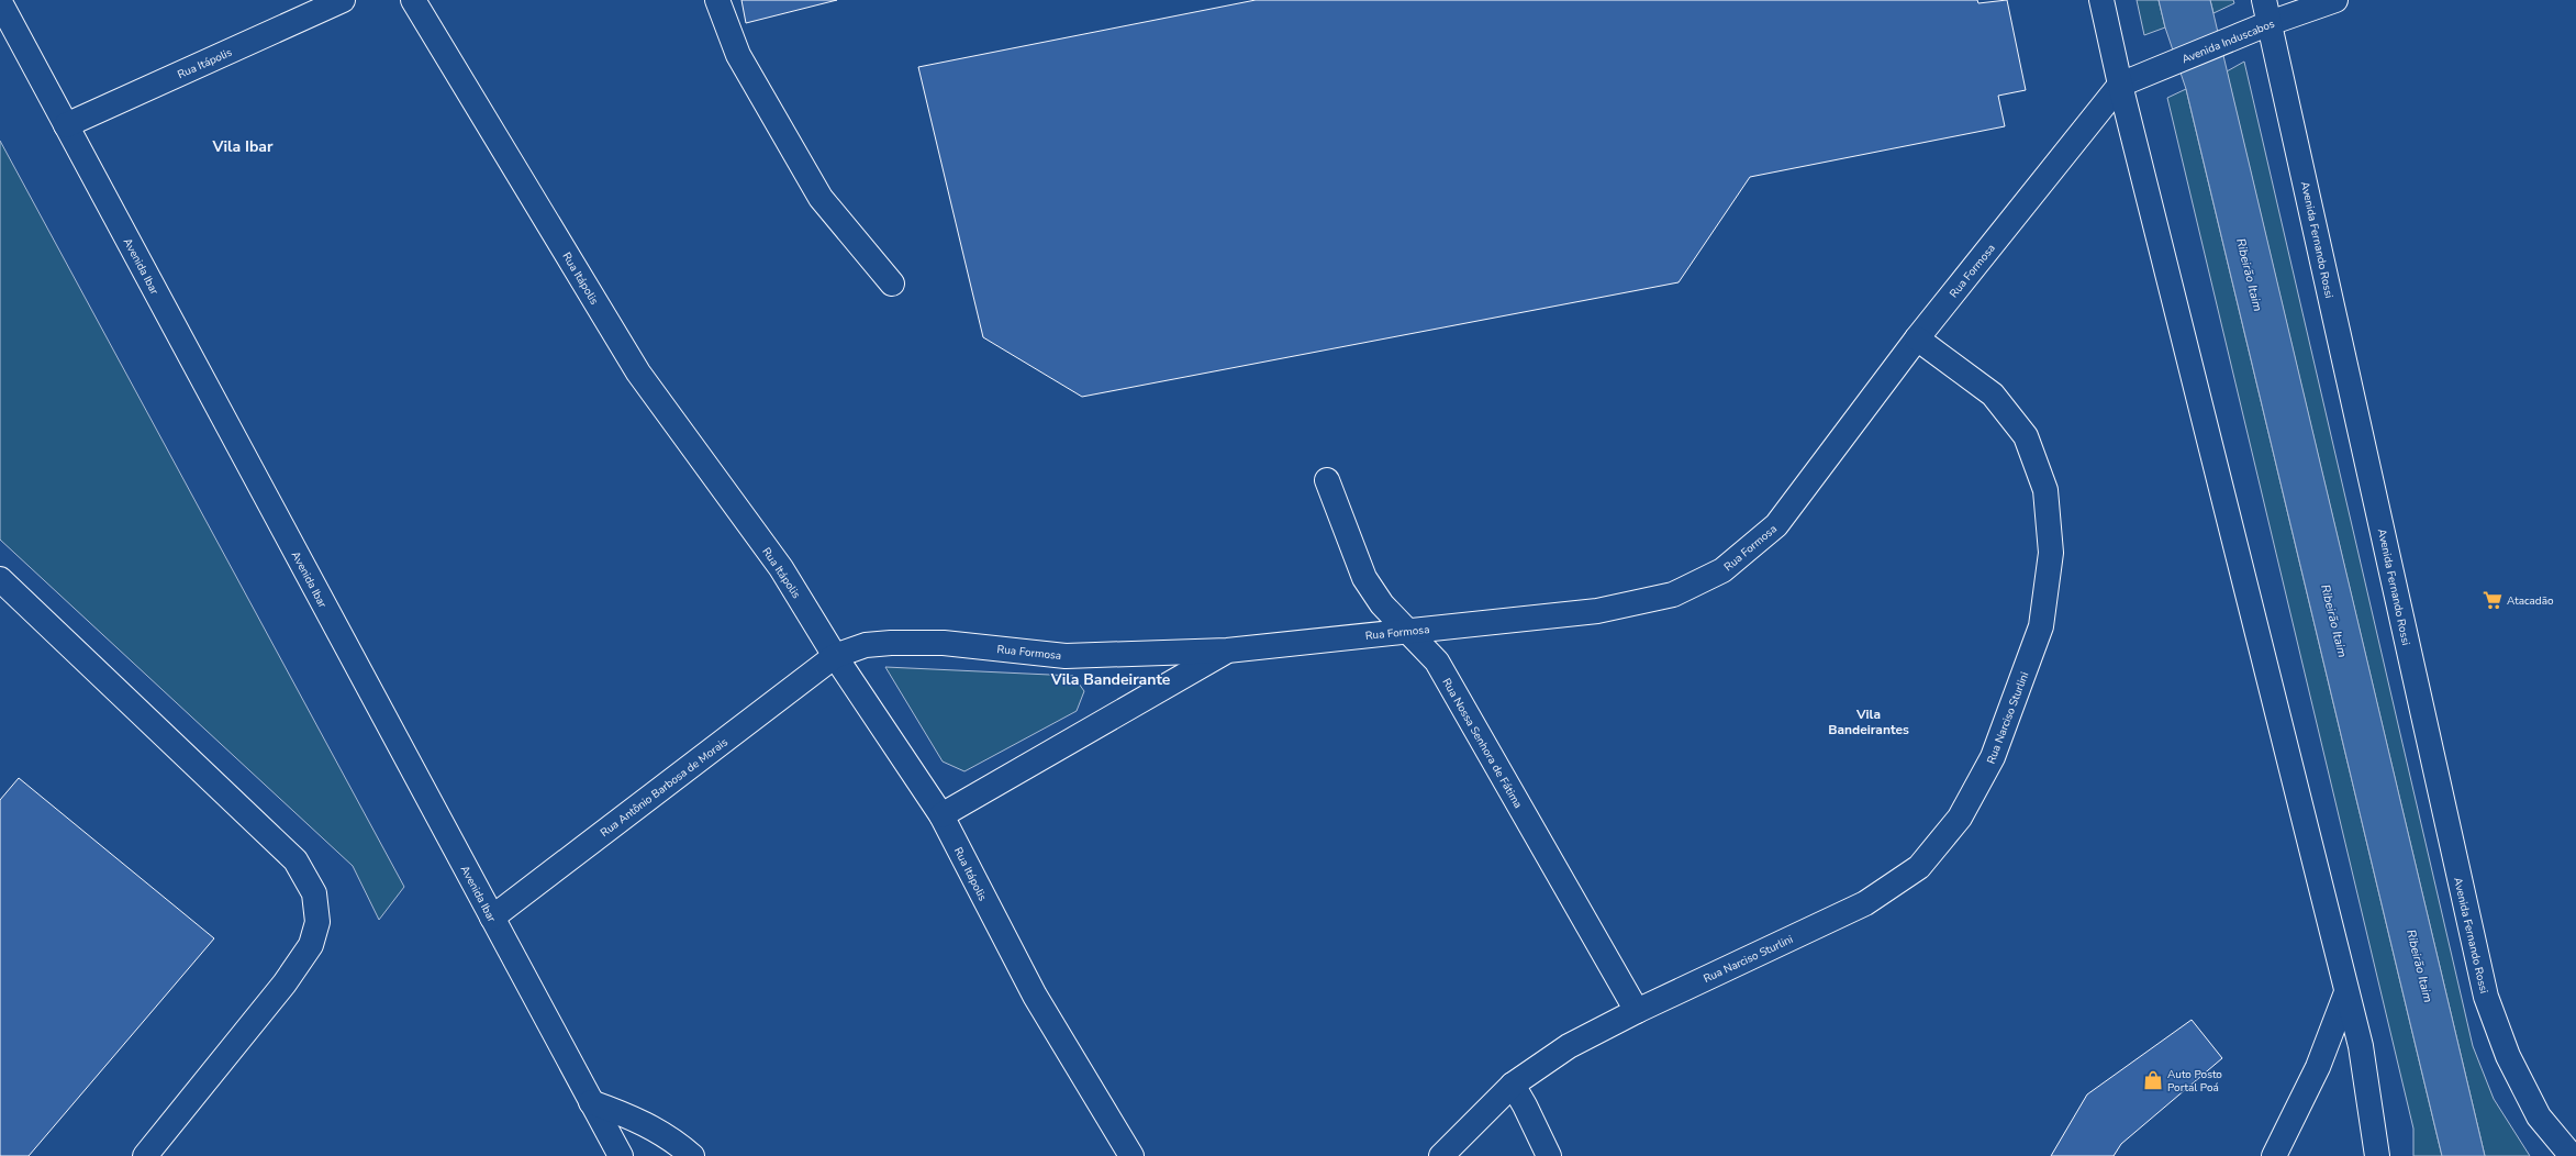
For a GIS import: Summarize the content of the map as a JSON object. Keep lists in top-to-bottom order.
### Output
{
  "streets": {
    "street": [
      "Avenida Induscabos",
      "Rua Itápolis",
      "Avenida Fernando Rossi",
      "Avenida Ibar",
      "Rua Formosa",
      "Rua Narciso Sturlini",
      "Rua Nossa Senhora de Fátima",
      "Rua Antônio Barbosa de Morais"
    ]
  },
  "crossings": [
    ["Avenida Induscabos", "Avenida Fernando Rossi"],
    ["Avenida Induscabos", "Rua Formosa"],
    ["Rua Itápolis", "Avenida Ibar"],
    ["Rua Itápolis", "Rua Formosa"],
    ["Rua Itápolis", "Rua Antônio Barbosa de Morais"],
    ["Avenida Ibar", "Rua Antônio Barbosa de Morais"],
    ["Rua Formosa", "Rua Narciso Sturlini"],
    ["Rua Formosa", "Rua Nossa Senhora de Fátima"],
    ["Rua Formosa", "Rua Antônio Barbosa de Morais"],
    ["Rua Narciso Sturlini", "Rua Nossa Senhora de Fátima"]
  ],
  "districts": ["Vila Ibar", "Vila Bandeirante", "Vila Bandeirantes"],
  "water": ["Ribeirão Itaim"],
  "places": {
    "supermarket": ["Atacadão"],
    "shop": ["Auto Posto Portal Poá"]
  }
}
